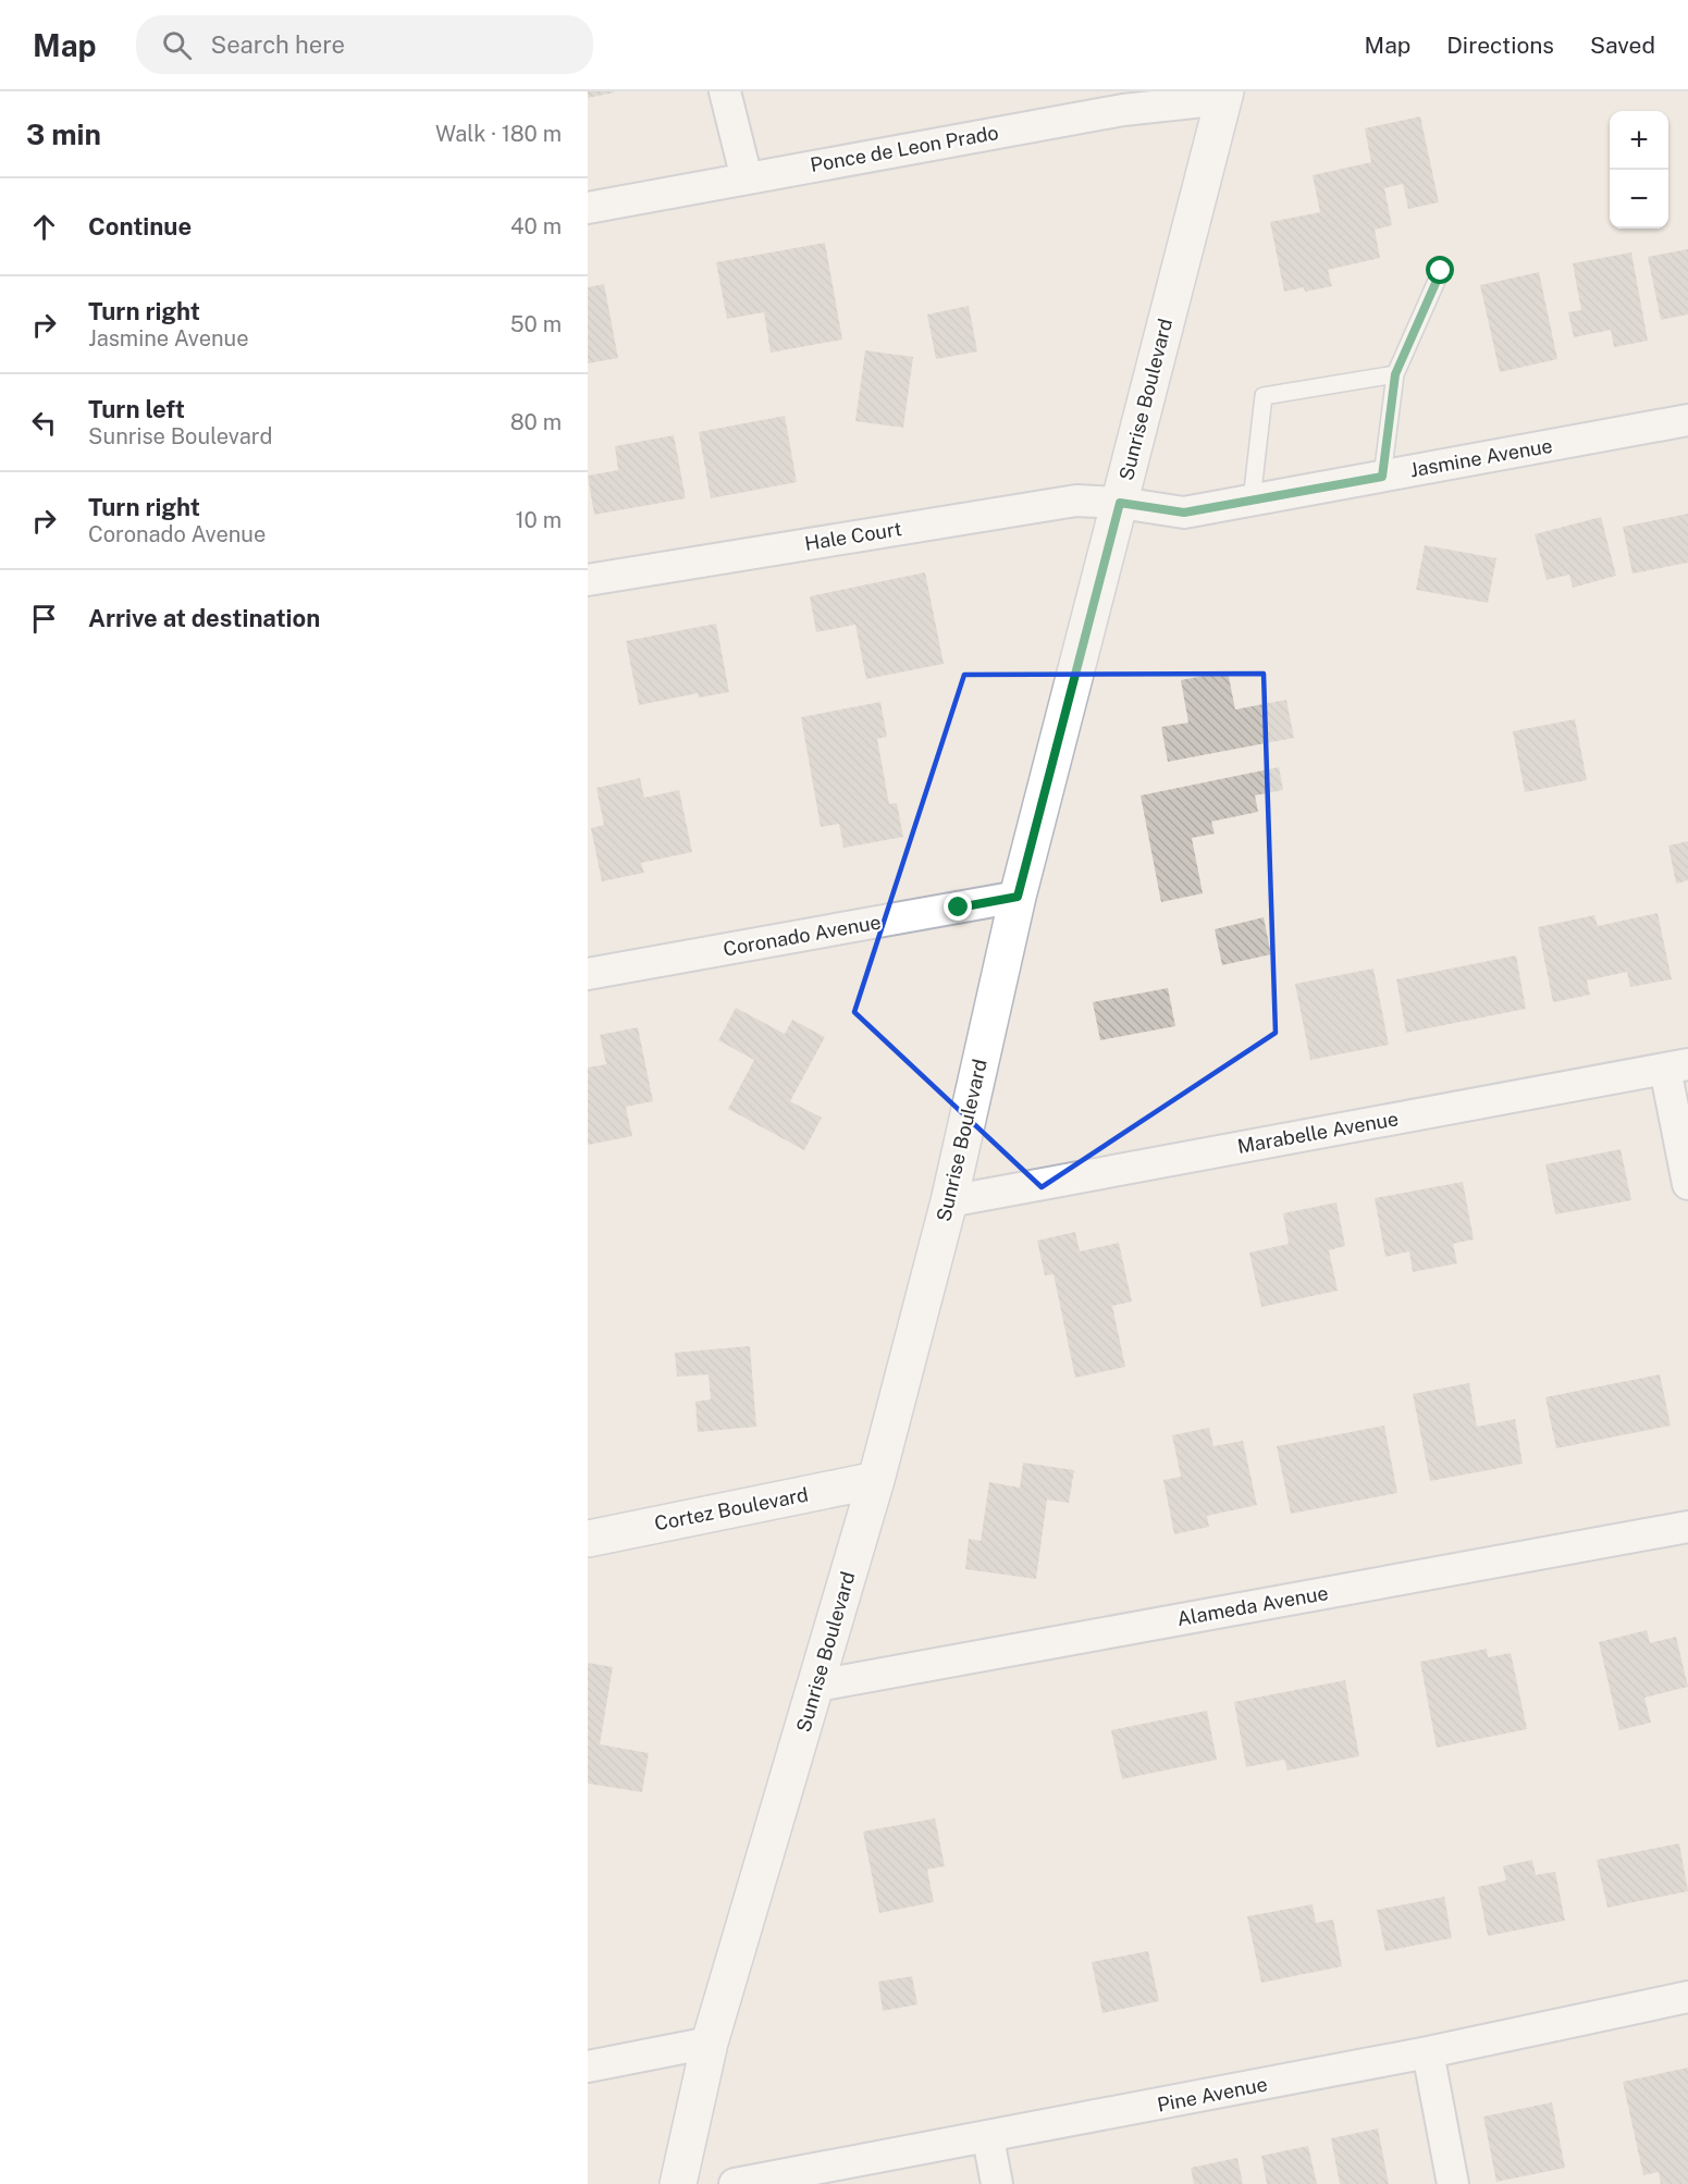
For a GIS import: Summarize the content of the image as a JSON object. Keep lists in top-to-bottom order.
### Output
{
  "streets": {
    "street": [
      "Ponce de Leon Prado",
      "Sunrise Boulevard",
      "Jasmine Avenue",
      "Hale Court",
      "Coronado Avenue",
      "Marabelle Avenue",
      "Cortez Boulevard",
      "Alameda Avenue",
      "Pine Avenue"
    ]
  },
  "crossings": [
    ["Ponce de Leon Prado", "Sunrise Boulevard"],
    ["Sunrise Boulevard", "Jasmine Avenue"],
    ["Sunrise Boulevard", "Hale Court"],
    ["Sunrise Boulevard", "Coronado Avenue"],
    ["Sunrise Boulevard", "Marabelle Avenue"],
    ["Sunrise Boulevard", "Cortez Boulevard"],
    ["Sunrise Boulevard", "Alameda Avenue"],
    ["Jasmine Avenue", "Hale Court"]
  ],
  "page": {
    "header": "Map",
    "search": "Search here",
    "nav": ["Map", "Directions", "Saved"],
    "heading": ["3 min", "Walk · 180 m"],
    "map_buttons": ["+", "−"],
    "list": [
      ["Continue", "40 m"],
      ["Turn right", "Jasmine Avenue", "50 m"],
      ["Turn left", "Sunrise Boulevard", "80 m"],
      ["Turn right", "Coronado Avenue", "10 m"],
      "Arrive at destination"
    ]
  }
}
